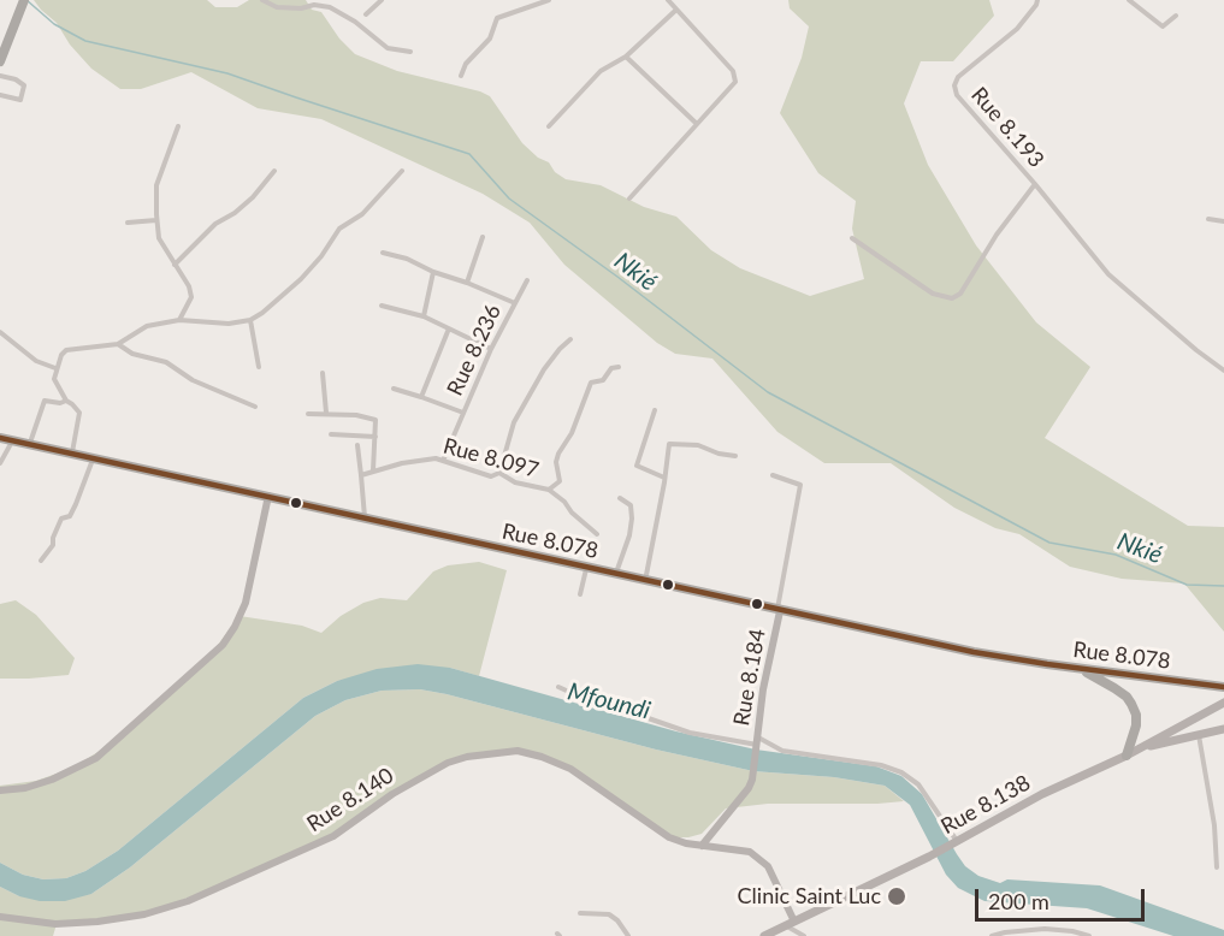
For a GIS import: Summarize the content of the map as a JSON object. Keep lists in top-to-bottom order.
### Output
{
  "streets": {
    "highway": ["Rue 8.078"],
    "main road": ["Rue 8.184", "Rue 8.140", "Rue 8.138"],
    "street": ["Rue 8.193", "Rue 8.236", "Rue 8.097"]
  },
  "crossings": [
    ["Rue 8.236", "Rue 8.097"],
    ["Rue 8.078", "Rue 8.184"],
    ["Rue 8.184", "Rue 8.140"],
    ["Rue 8.140", "Rue 8.138"]
  ],
  "water": ["Nkié", "Mfoundi"],
  "places": ["Clinic Saint Luc"],
  "scale_bar": "200 m"
}
